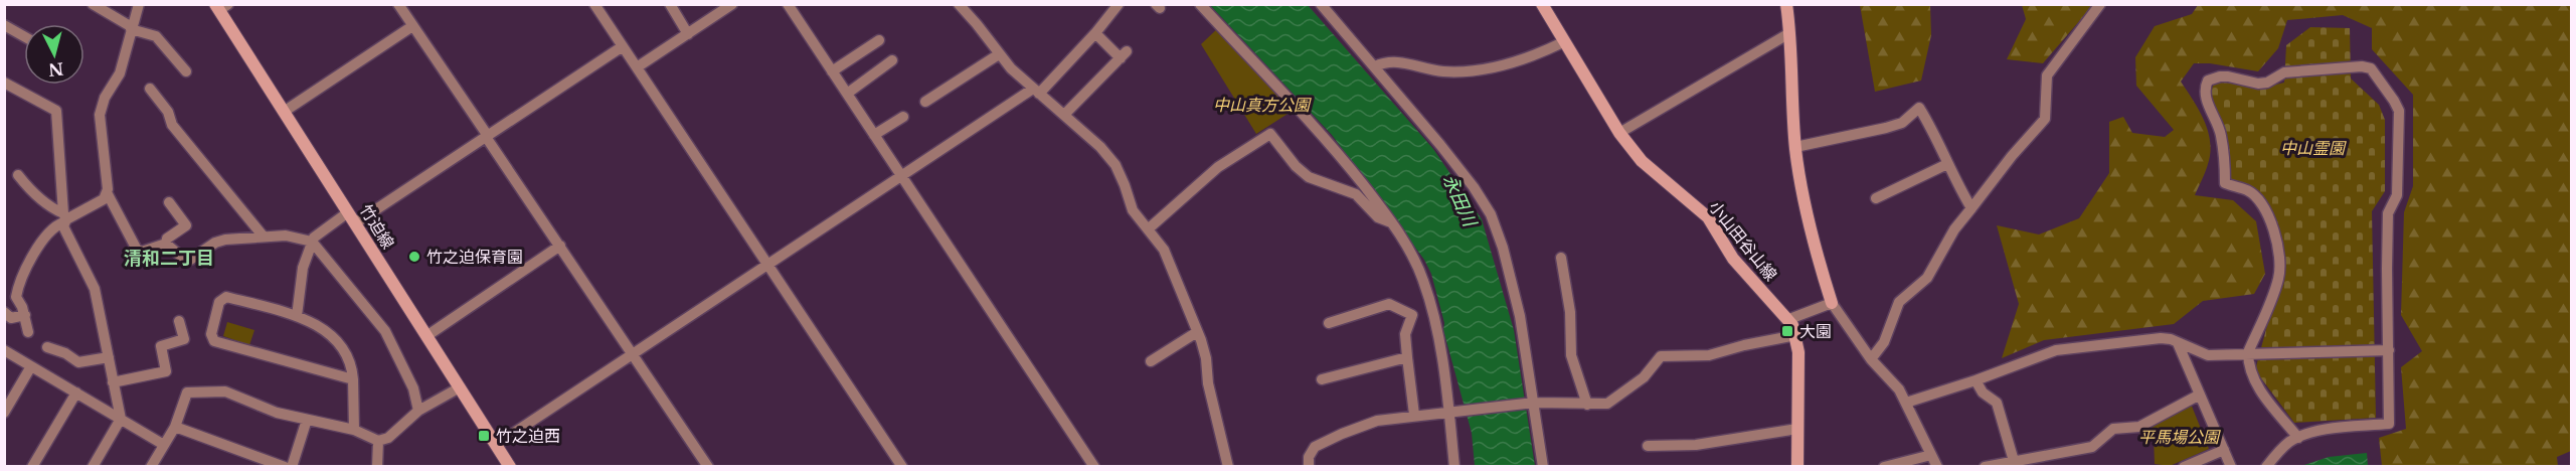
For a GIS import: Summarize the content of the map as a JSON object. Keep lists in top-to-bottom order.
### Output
{
  "streets": {
    "street": ["竹迫線", "小山田谷山線"]
  },
  "districts": ["清和二丁目"],
  "water": ["永田川"],
  "parks": ["中山真方公園", "中山霊園", "平馬場公園"],
  "places": {
    "other": ["竹之迫保育園"],
    "transit": ["大園", "竹之迫西"]
  },
  "north": "bottom"
}
